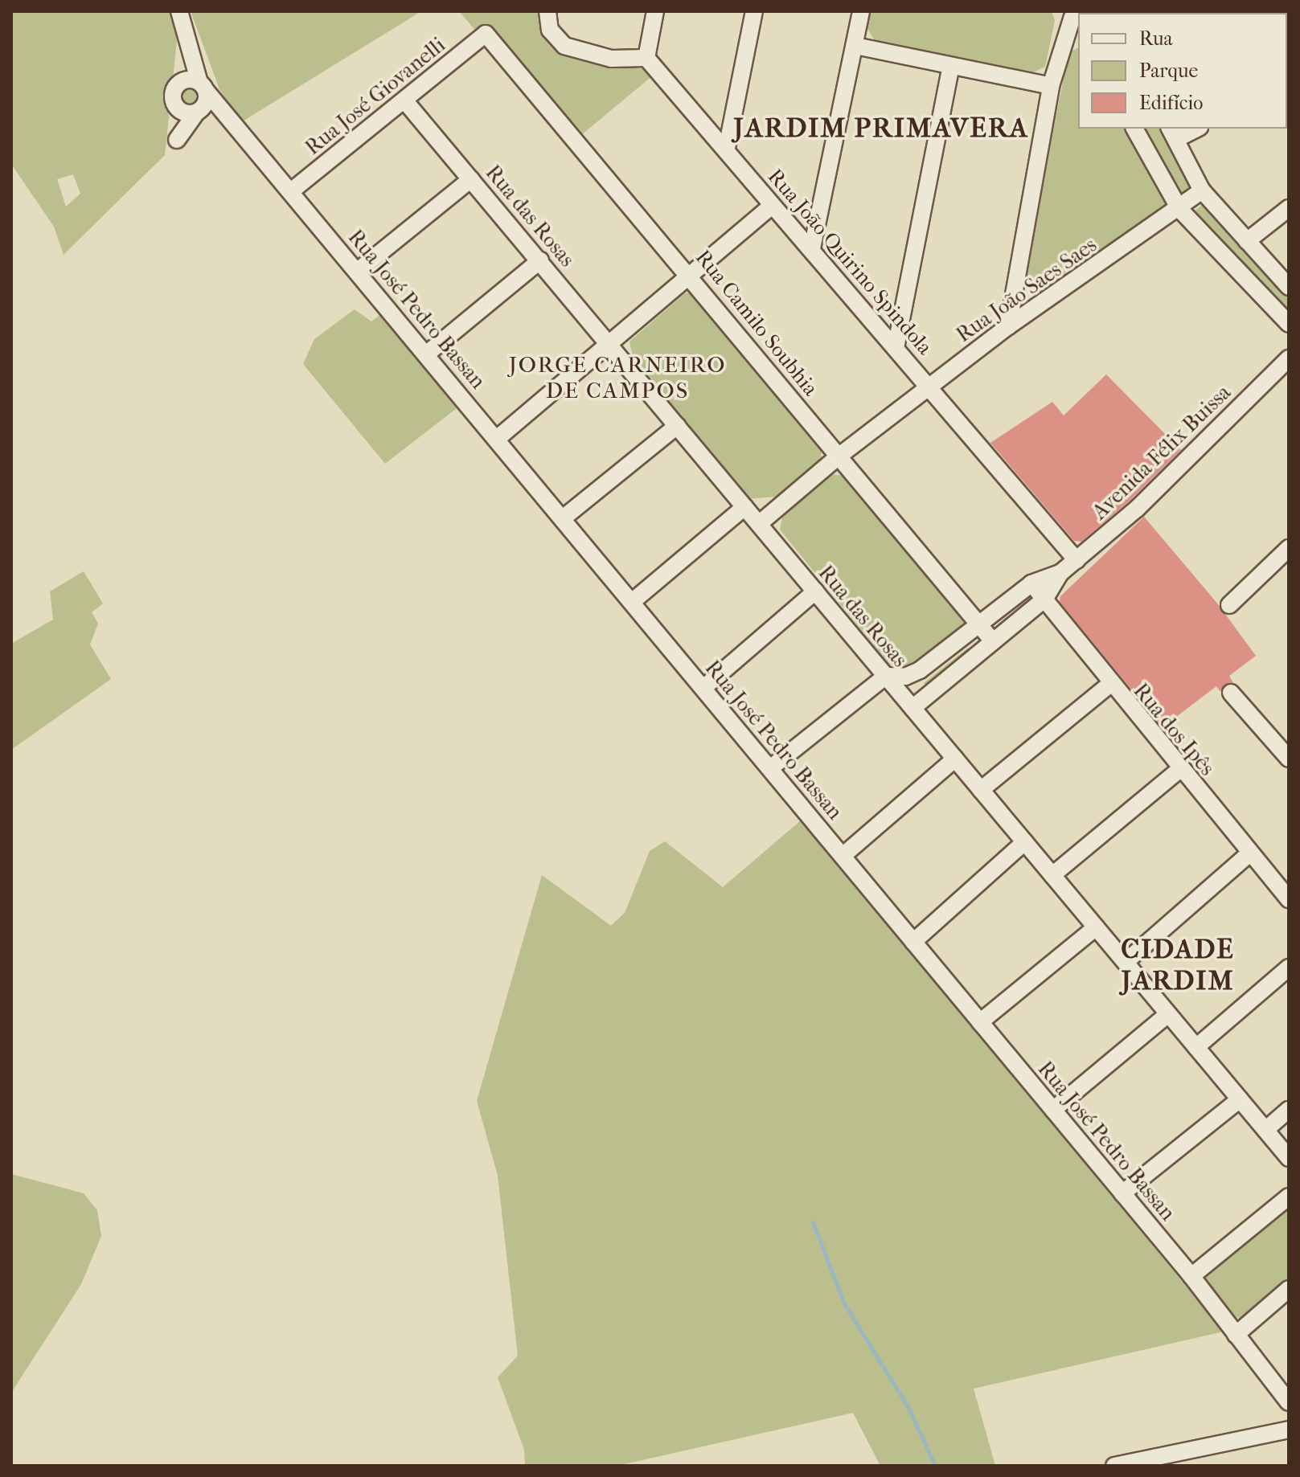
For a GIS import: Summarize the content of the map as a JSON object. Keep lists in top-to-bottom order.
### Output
{
  "streets": {
    "street": [
      "Rua José Giovanelli",
      "Rua das Rosas",
      "Rua João Quirino Spindola",
      "Rua João Saes Saes",
      "Rua José Pedro Bassan",
      "Rua Camilo Soubhia",
      "Avenida Félix Buissa",
      "Rua dos Ipês"
    ]
  },
  "crossings": [
    ["Rua José Giovanelli", "Rua das Rosas"],
    ["Rua José Giovanelli", "Rua José Pedro Bassan"],
    ["Rua José Giovanelli", "Rua Camilo Soubhia"],
    ["Rua das Rosas", "Rua João Saes Saes"],
    ["Rua das Rosas", "Avenida Félix Buissa"],
    ["Rua João Quirino Spindola", "Rua João Saes Saes"],
    ["Rua João Quirino Spindola", "Avenida Félix Buissa"],
    ["Rua João Saes Saes", "Rua Camilo Soubhia"],
    ["Rua Camilo Soubhia", "Avenida Félix Buissa"],
    ["Avenida Félix Buissa", "Rua dos Ipês"]
  ],
  "districts": ["JARDIM PRIMAVERA", "JORGE CARNEIRO DE CAMPOS", "CIDADE JARDIM"],
  "legend": ["Rua", "Parque", "Edifício"]
}
